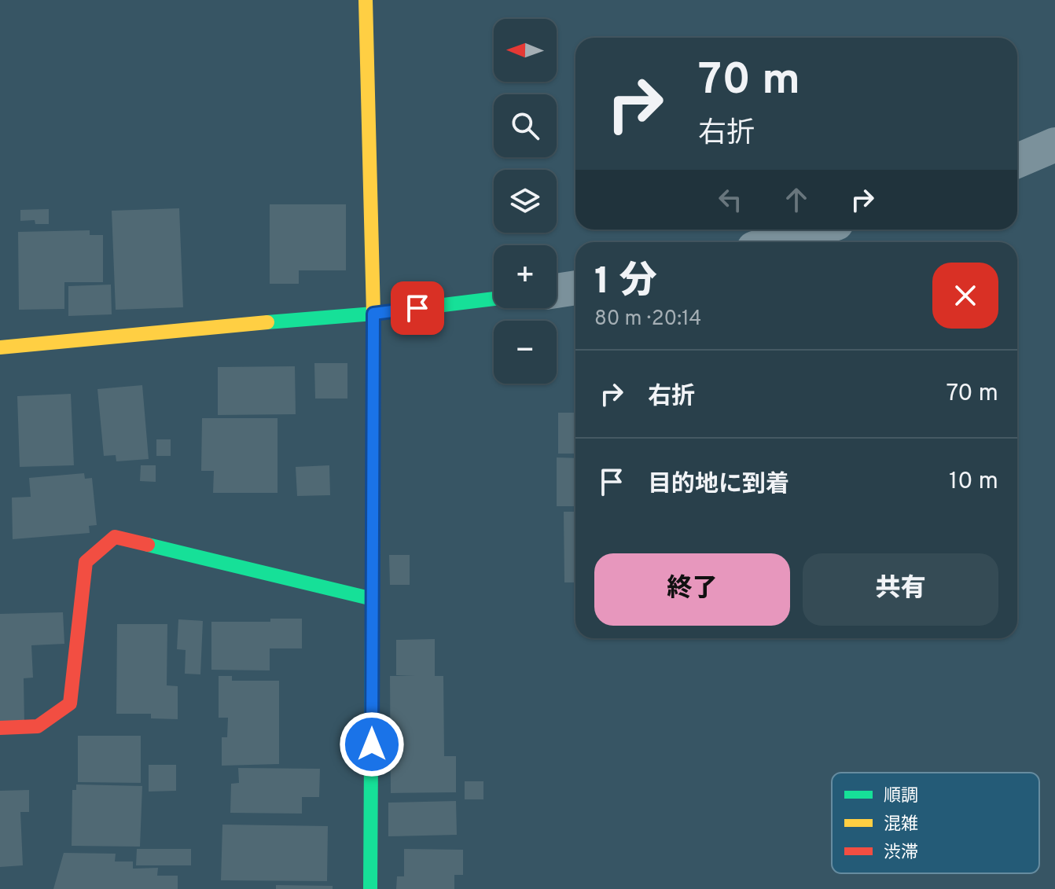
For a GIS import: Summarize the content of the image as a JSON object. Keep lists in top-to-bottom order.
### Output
{
  "legend": ["順調", "混雑", "渋滞"],
  "north": "left",
  "page": {
    "map_buttons": ["+", "−"],
    "turn": ["70 m", "右折"],
    "heading": ["1 分", "80 m · 20:14"],
    "list": [
      {
        "name": "右折",
        "value": "70 m"
      },
      {
        "name": "目的地に到着",
        "value": "10 m"
      }
    ],
    "buttons": ["終了", "共有"]
  }
}
